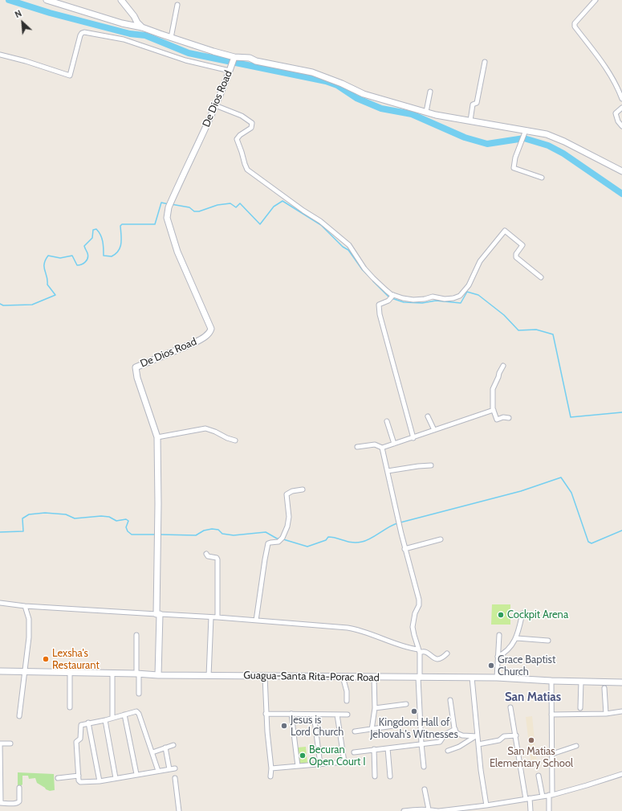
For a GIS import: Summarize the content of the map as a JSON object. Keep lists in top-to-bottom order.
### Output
{
  "streets": {
    "street": ["De Dios Road", "Guagua-Santa Rita-Porac Road"]
  },
  "crossings": [
    ["De Dios Road", "Guagua-Santa Rita-Porac Road"]
  ],
  "districts": ["San Matias"],
  "places": [
    "Cockpit Arena",
    "Lexsha's Restaurant",
    "Grace Baptist Church",
    "Kingdom Hall of Jehovah's Witnesses",
    "Jesus is Lord Church",
    "San Matias Elementary School",
    "Becuran Open Court I"
  ],
  "north": "top left"
}
